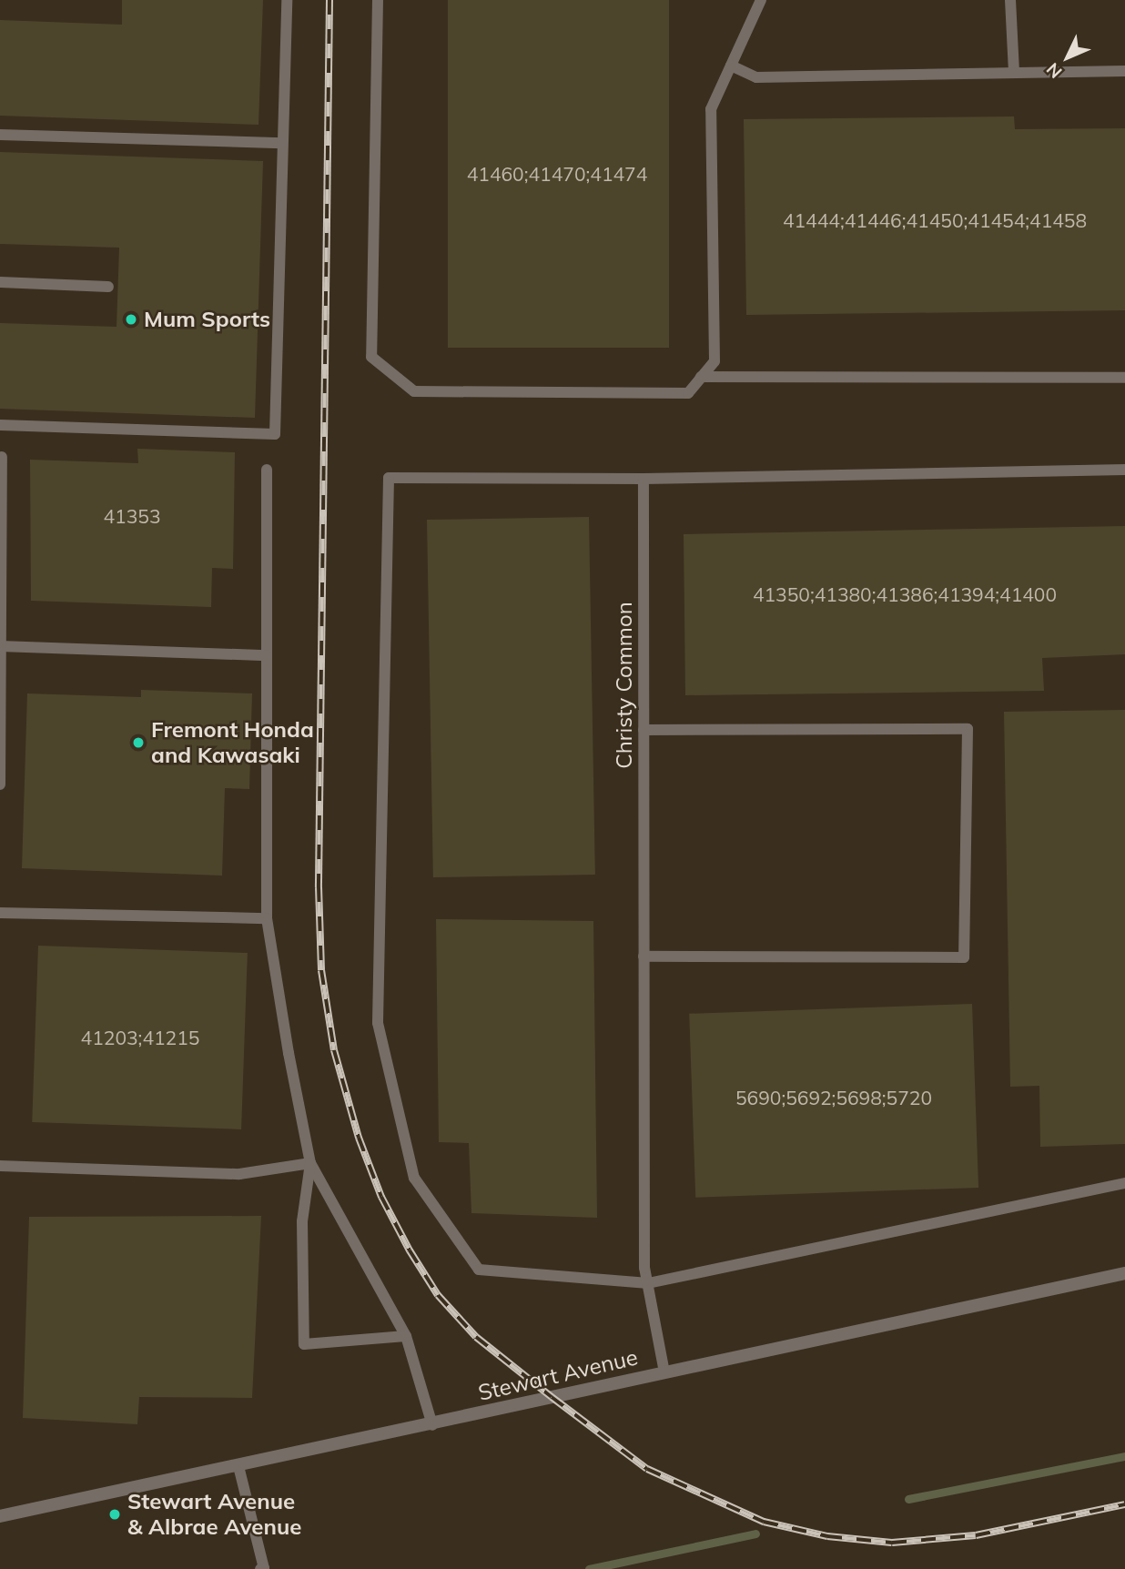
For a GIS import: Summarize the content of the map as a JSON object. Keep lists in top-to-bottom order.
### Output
{
  "streets": {
    "street": ["Stewart Avenue"],
    "lane": ["Christy Common"]
  },
  "crossings": [
    ["Christy Common", "Stewart Avenue"]
  ],
  "places": ["Mum Sports", "Fremont Honda and Kawasaki", "Stewart Avenue & Albrae Avenue"],
  "house_numbers": [
    "41460;41470;41474",
    "41444;41446;41450;41454;41458",
    "41353",
    "41350;41380;41386;41394;41400",
    "41203;41215",
    "5690;5692;5698;5720"
  ],
  "north": "bottom left"
}
